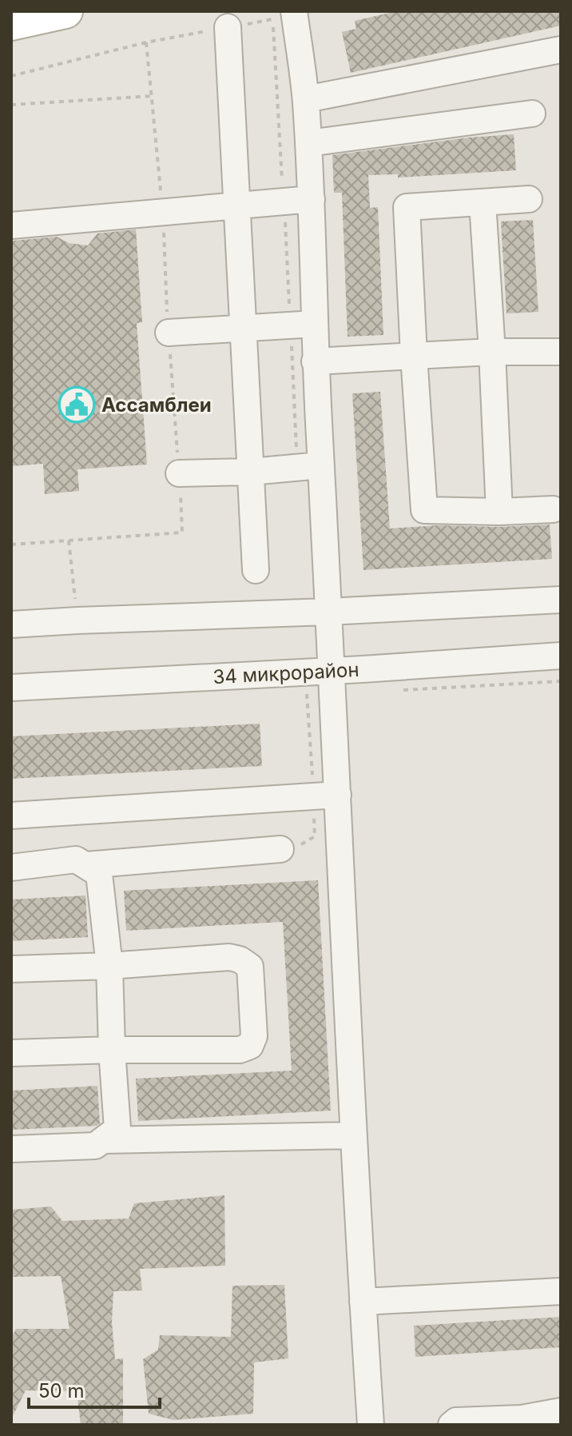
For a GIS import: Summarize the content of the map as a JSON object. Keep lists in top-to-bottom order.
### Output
{
  "streets": {
    "street": ["34 микрорайон"]
  },
  "places": {
    "public building": ["Ассамблеи"]
  },
  "scale_bar": "50 m"
}
